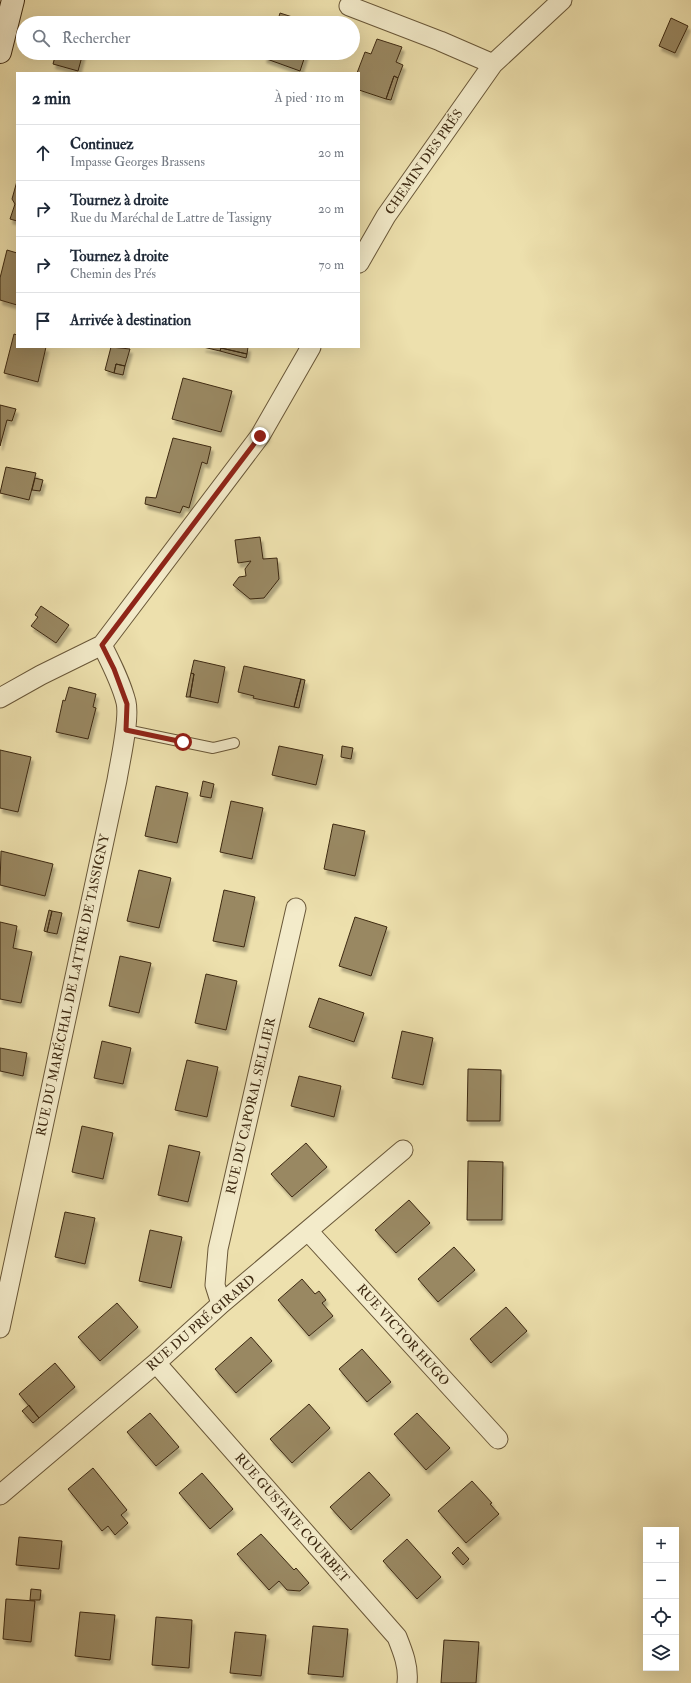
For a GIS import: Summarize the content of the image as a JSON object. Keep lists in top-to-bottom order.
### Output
{
  "streets": {
    "street": [
      "CHEMIN DES PRÉS",
      "RUE DU MARÉCHAL DE LATTRE DE TASSIGNY",
      "RUE DU CAPORAL SELLIER",
      "RUE DU PRÉ GIRARD",
      "RUE VICTOR HUGO",
      "RUE GUSTAVE COURBET"
    ]
  },
  "crossings": [
    ["RUE DU CAPORAL SELLIER", "RUE DU PRÉ GIRARD"],
    ["RUE DU PRÉ GIRARD", "RUE VICTOR HUGO"],
    ["RUE DU PRÉ GIRARD", "RUE GUSTAVE COURBET"]
  ],
  "page": {
    "search": "Rechercher",
    "heading": ["2 min", "À pied · 110 m"],
    "list": [
      ["Continuez", "Impasse Georges Brassens", "20 m"],
      ["Tournez à droite", "Rue du Maréchal de Lattre de Tassigny", "20 m"],
      ["Tournez à droite", "Chemin des Prés", "70 m"],
      "Arrivée à destination"
    ],
    "map_buttons": ["+", "−"]
  }
}
